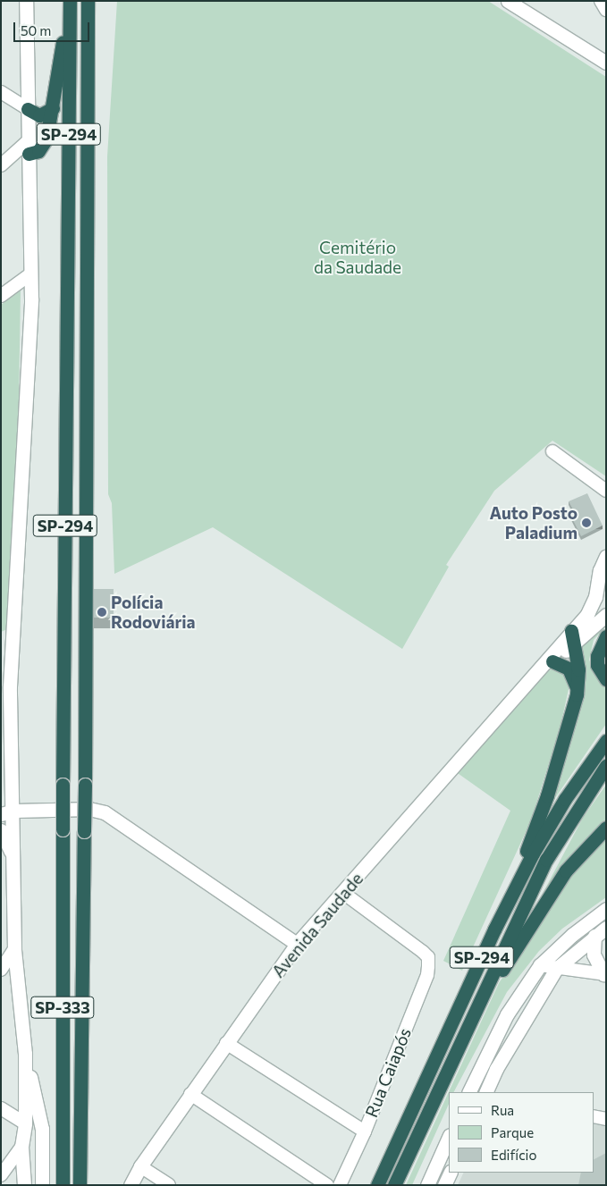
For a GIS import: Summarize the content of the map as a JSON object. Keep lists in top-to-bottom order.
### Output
{
  "streets": {
    "highway": ["SP-294", "SP-333"],
    "street": ["Avenida Saudade", "Rua Caiapós"]
  },
  "crossings": [
    ["SP-294", "SP-333"],
    ["Avenida Saudade", "Rua Caiapós"]
  ],
  "parks": ["Cemitério da Saudade"],
  "places": ["Auto Posto Paladium", "Polícia Rodoviária"],
  "legend": ["Rua", "Parque", "Edifício"],
  "scale_bar": "50 m"
}
